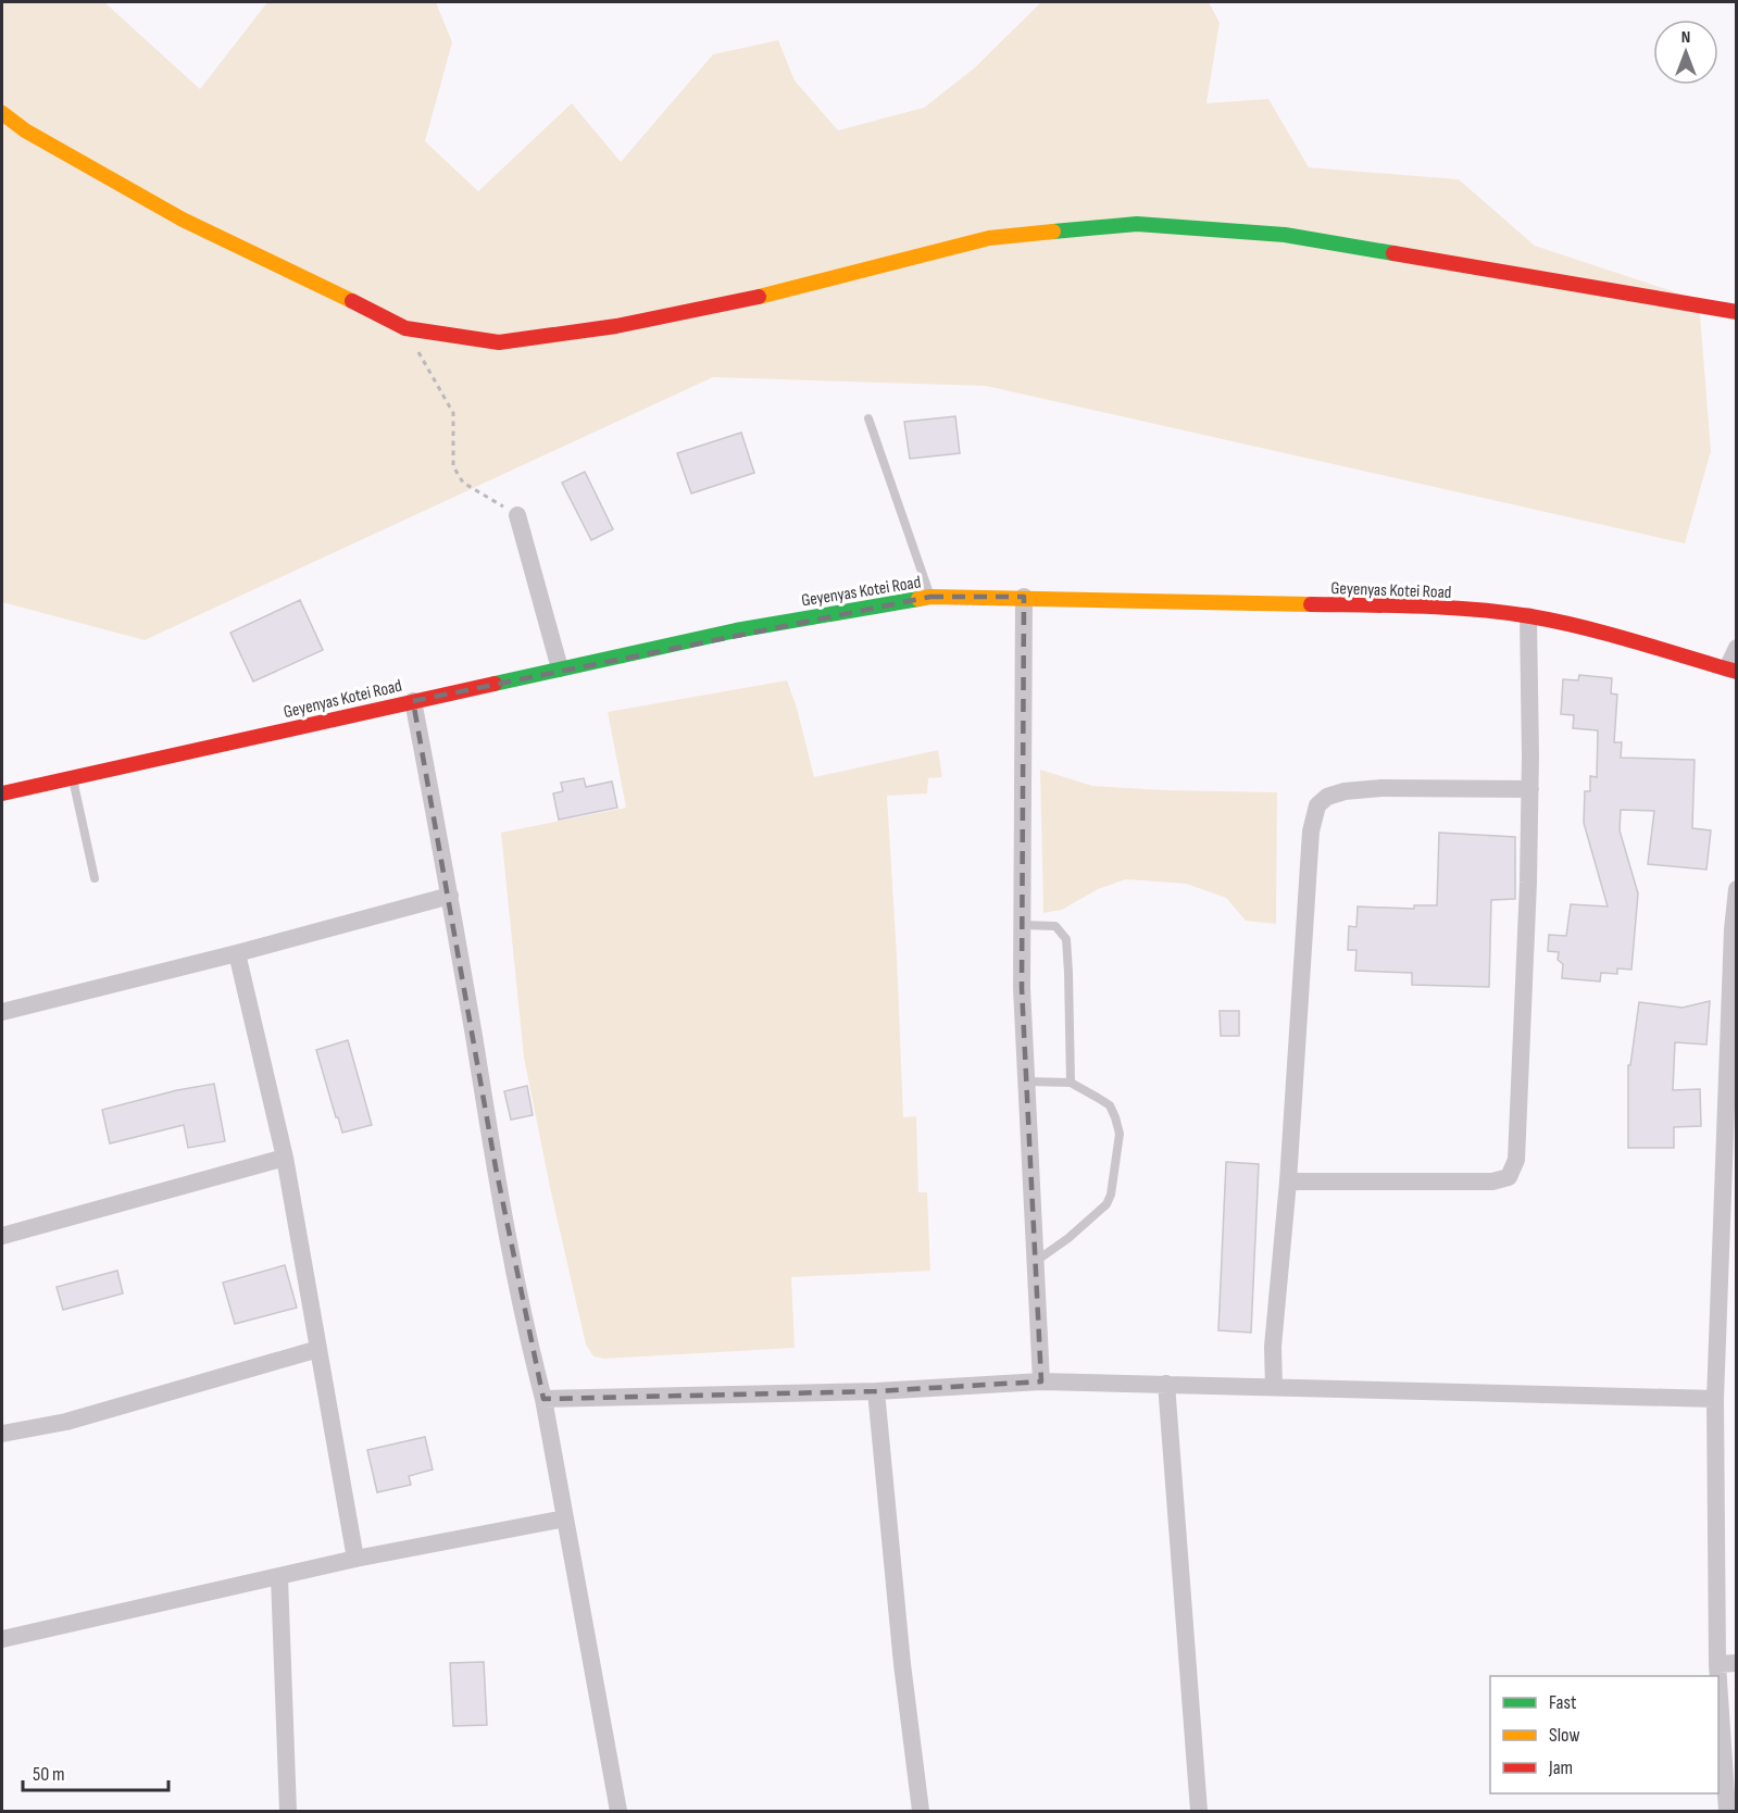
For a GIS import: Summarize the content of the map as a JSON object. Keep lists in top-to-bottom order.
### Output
{
  "streets": {
    "street": ["Geyenyas Kotei Road"]
  },
  "legend": ["Fast", "Slow", "Jam"],
  "scale_bar": "50 m",
  "north": "top"
}
